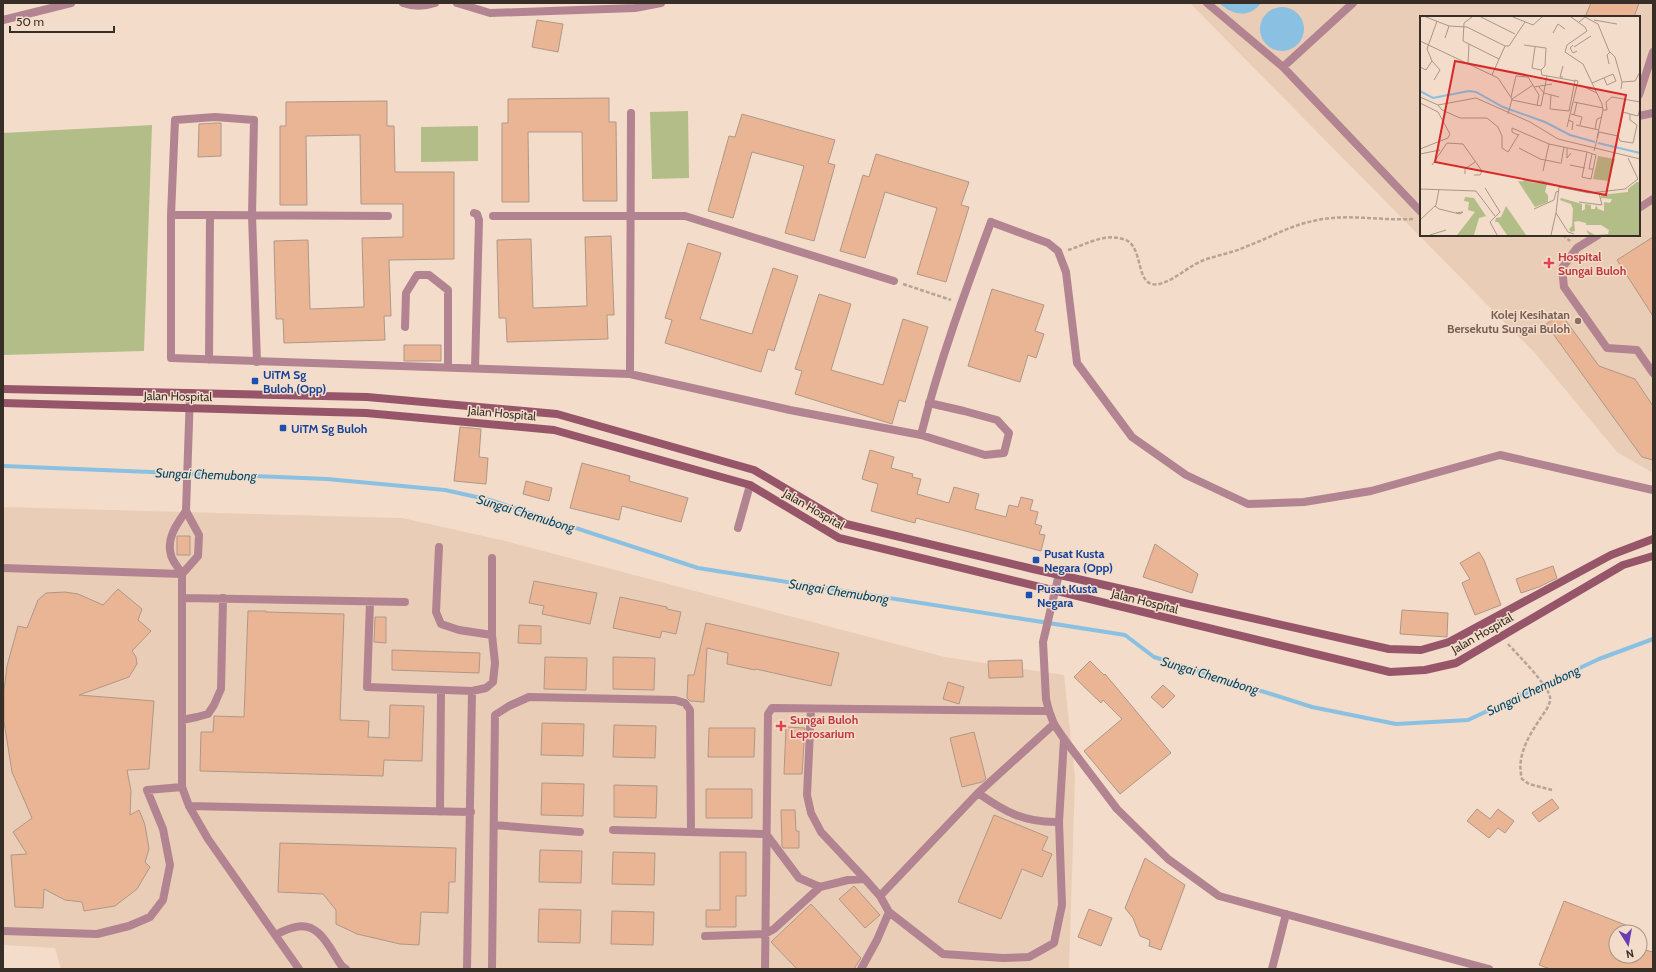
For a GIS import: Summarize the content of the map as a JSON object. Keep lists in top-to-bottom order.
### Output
{
  "streets": {
    "main road": ["Jalan Hospital"]
  },
  "water": ["Sungai Chemubong"],
  "places": {
    "health": ["Hospital Sungai Buloh", "Sungai Buloh Leprosarium"],
    "other": ["Kolej Kesihatan Bersekutu Sungai Buloh"],
    "transit": [
      "UiTM Sg Buloh (Opp)",
      "UiTM Sg Buloh",
      "Pusat Kusta Negara (Opp)",
      "Pusat Kusta Negara"
    ]
  },
  "scale_bar": "50 m",
  "north": "bottom"
}
